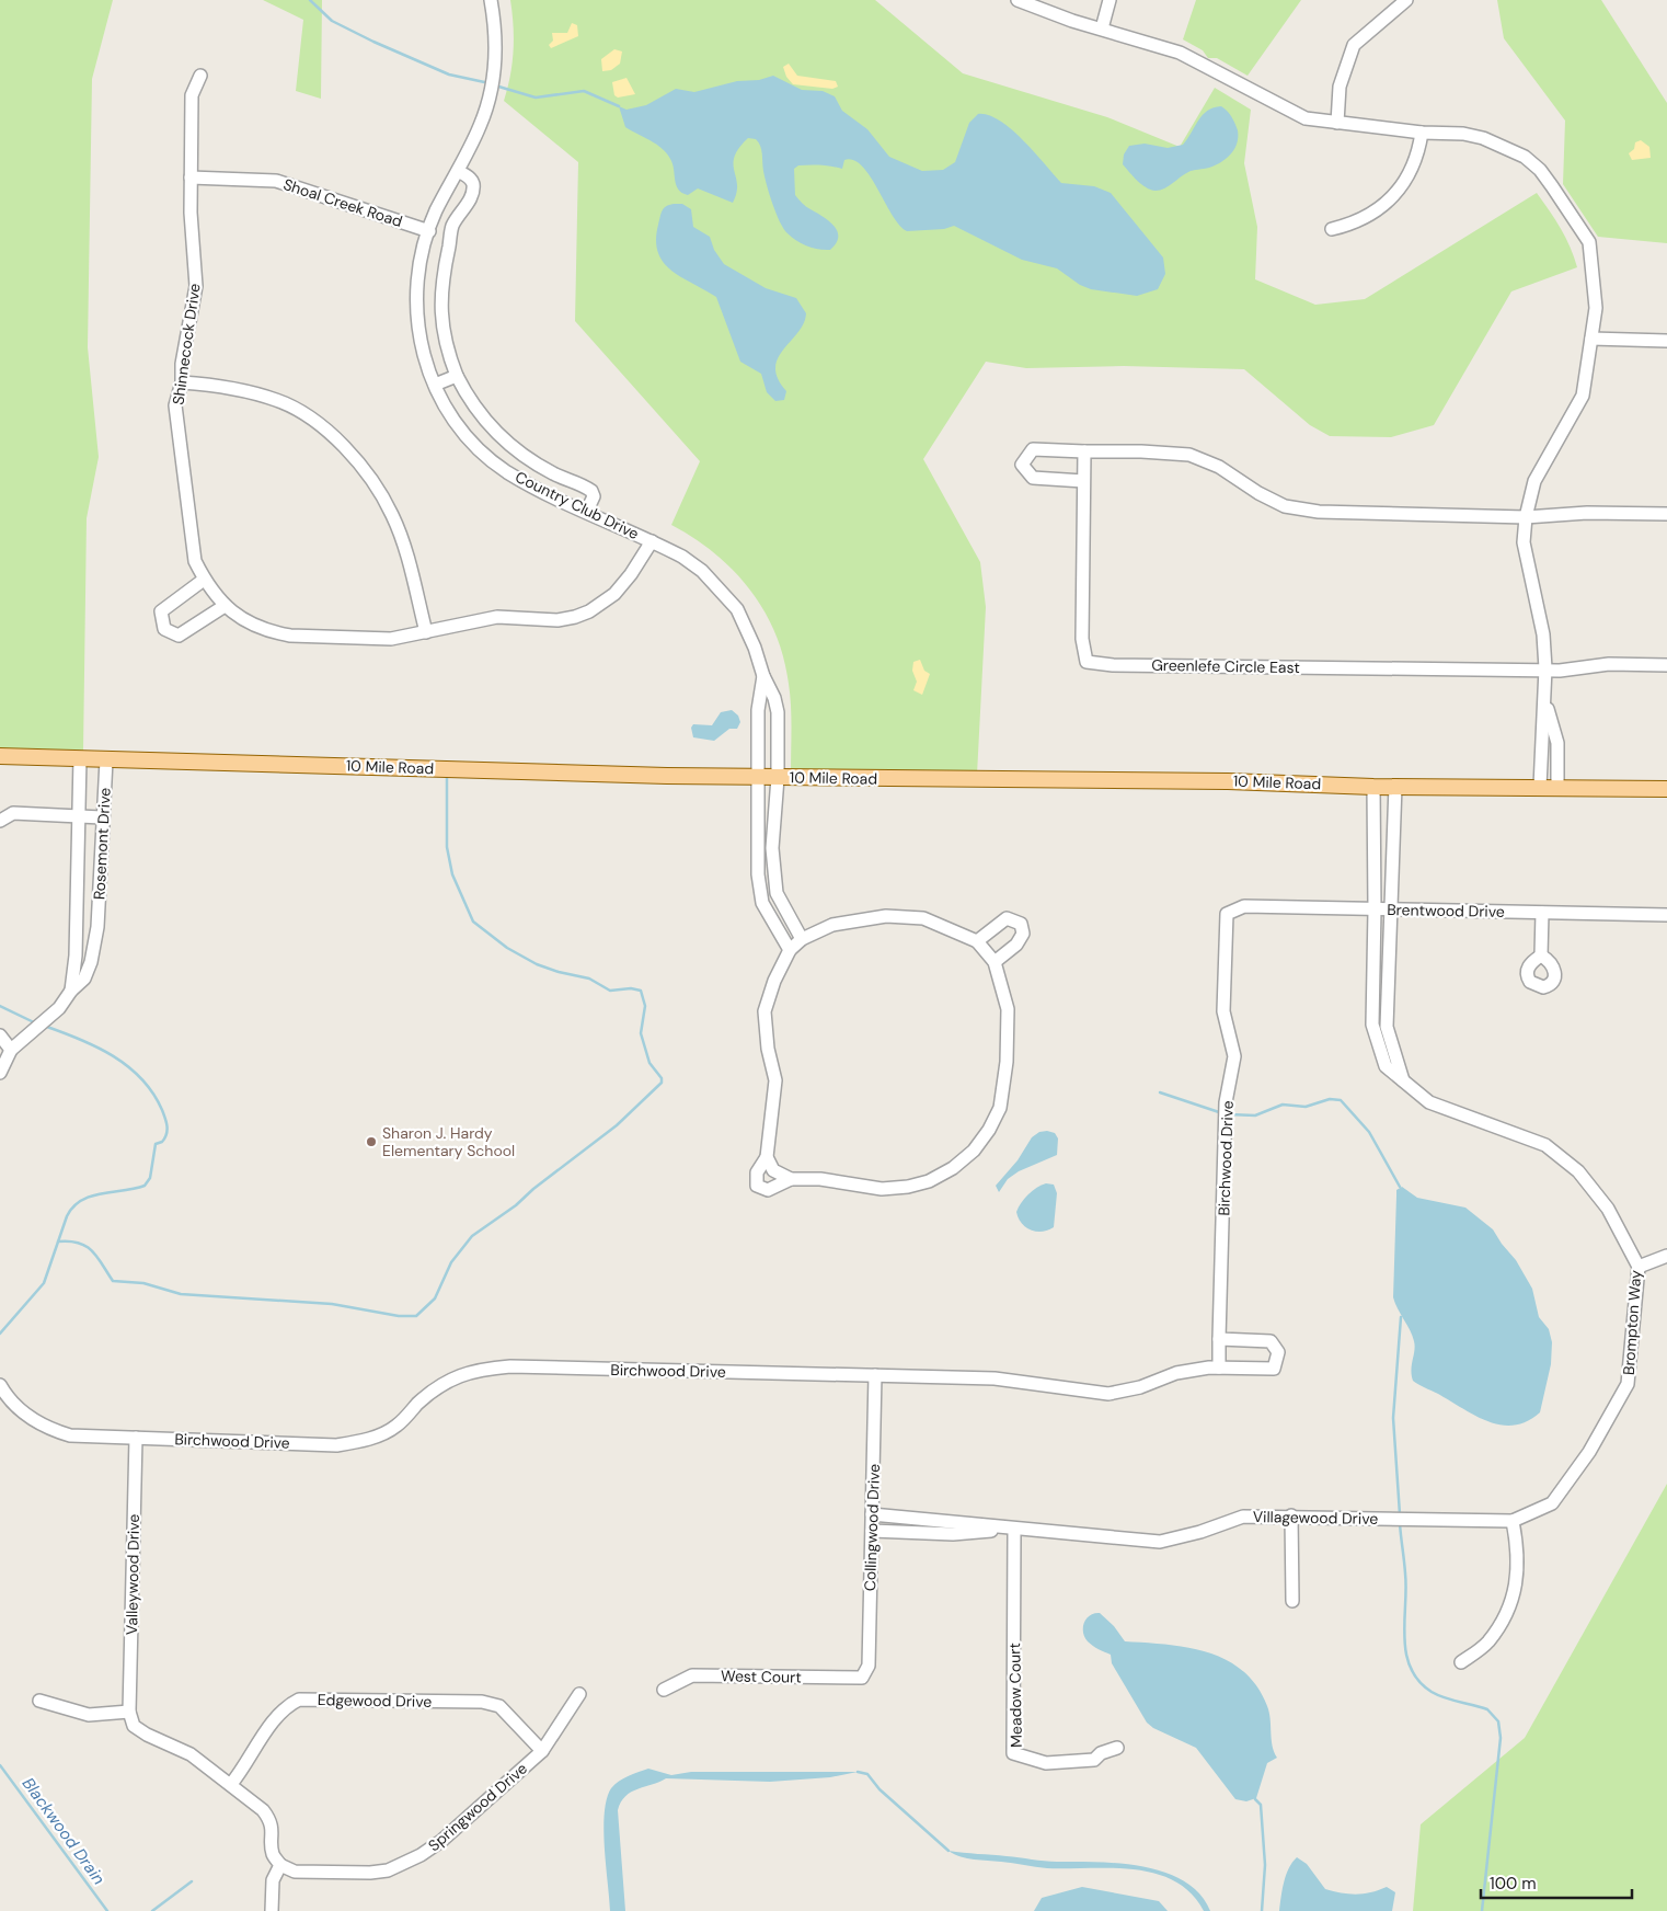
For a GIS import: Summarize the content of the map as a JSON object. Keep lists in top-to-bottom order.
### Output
{
  "streets": {
    "main road": ["10 Mile Road"],
    "street": [
      "Shoal Creek Road",
      "Shinnecock Drive",
      "Country Club Drive",
      "Greenlefe Circle East",
      "Rosemont Drive",
      "Brentwood Drive",
      "Birchwood Drive",
      "Brompton Way",
      "Villagewood Drive",
      "Collingwood Drive",
      "Valleywood Drive",
      "West Court",
      "Meadow Court",
      "Edgewood Drive",
      "Springwood Drive"
    ]
  },
  "crossings": [
    ["Shoal Creek Road", "Shinnecock Drive"],
    ["Shoal Creek Road", "Country Club Drive"],
    ["Shinnecock Drive", "Country Club Drive"],
    ["Country Club Drive", "10 Mile Road"],
    ["10 Mile Road", "Rosemont Drive"],
    ["10 Mile Road", "Brompton Way"],
    ["Brentwood Drive", "Birchwood Drive"],
    ["Brentwood Drive", "Brompton Way"],
    ["Birchwood Drive", "Collingwood Drive"],
    ["Birchwood Drive", "Valleywood Drive"],
    ["Brompton Way", "Villagewood Drive"],
    ["Villagewood Drive", "Collingwood Drive"],
    ["Villagewood Drive", "Meadow Court"],
    ["Collingwood Drive", "West Court"],
    ["Edgewood Drive", "Springwood Drive"]
  ],
  "water": ["Blackwood Drain"],
  "places": ["Sharon J. Hardy Elementary School"],
  "scale_bar": "100 m"
}
